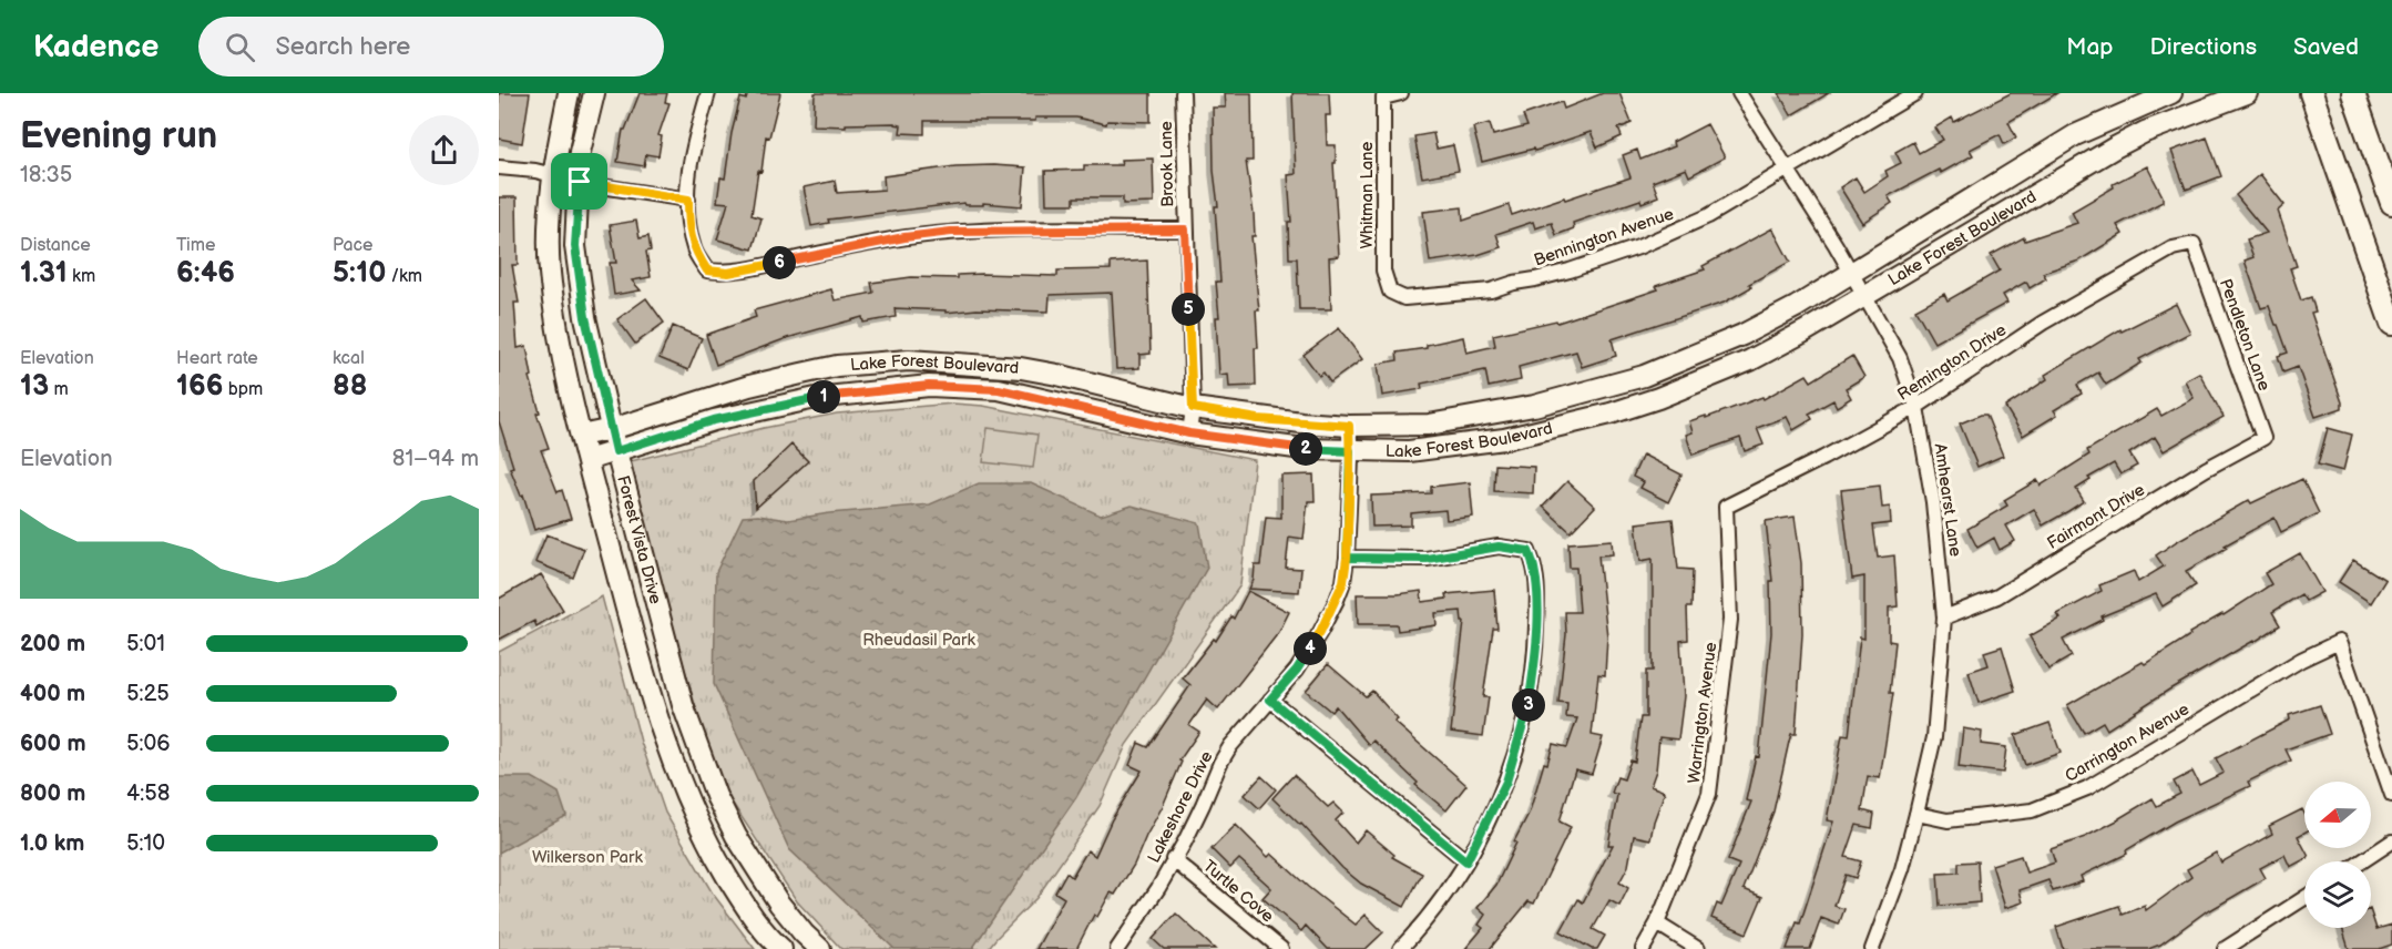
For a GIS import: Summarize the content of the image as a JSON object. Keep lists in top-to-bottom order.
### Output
{
  "streets": {
    "street": [
      "Brook Lane",
      "Whitman Lane",
      "Bennington Avenue",
      "Lake Forest Boulevard",
      "Pendleton Lane",
      "Remington Drive",
      "Amhearst Lane",
      "Fairmont Drive",
      "Forest Vista Drive",
      "Warrington Avenue",
      "Carrington Avenue",
      "Lakeshore Drive",
      "Turtle Cove"
    ]
  },
  "crossings": [
    ["Brook Lane", "Lake Forest Boulevard"],
    ["Whitman Lane", "Bennington Avenue"],
    ["Bennington Avenue", "Amhearst Lane"],
    ["Lake Forest Boulevard", "Amhearst Lane"],
    ["Lake Forest Boulevard", "Forest Vista Drive"],
    ["Lake Forest Boulevard", "Lakeshore Drive"],
    ["Pendleton Lane", "Remington Drive"],
    ["Pendleton Lane", "Fairmont Drive"],
    ["Remington Drive", "Amhearst Lane"],
    ["Remington Drive", "Warrington Avenue"],
    ["Amhearst Lane", "Fairmont Drive"],
    ["Amhearst Lane", "Carrington Avenue"],
    ["Lakeshore Drive", "Turtle Cove"]
  ],
  "parks": ["Rheudasil Park", "Wilkerson Park"],
  "north": "left",
  "page": {
    "header": "Kadence",
    "search": "Search here",
    "nav": ["Map", "Directions", "Saved"],
    "heading": ["Evening run", "18:35"],
    "stats": [
      ["Distance", "1.31 km"],
      ["Time", "6:46"],
      ["Pace", "5:10 /km"],
      ["Elevation", "13 m"],
      ["Heart rate", "166 bpm"],
      ["kcal", "88"]
    ],
    "pins": [
      "6",
      "5",
      "1",
      "2",
      "4",
      "3"
    ],
    "chart": ["Elevation", "81–94 m"],
    "list": [
      {
        "name": "200 m",
        "note": "5:01"
      },
      {
        "name": "400 m",
        "note": "5:25"
      },
      {
        "name": "600 m",
        "note": "5:06"
      },
      {
        "name": "800 m",
        "note": "4:58"
      },
      {
        "name": "1.0 km",
        "note": "5:10"
      }
    ]
  }
}
